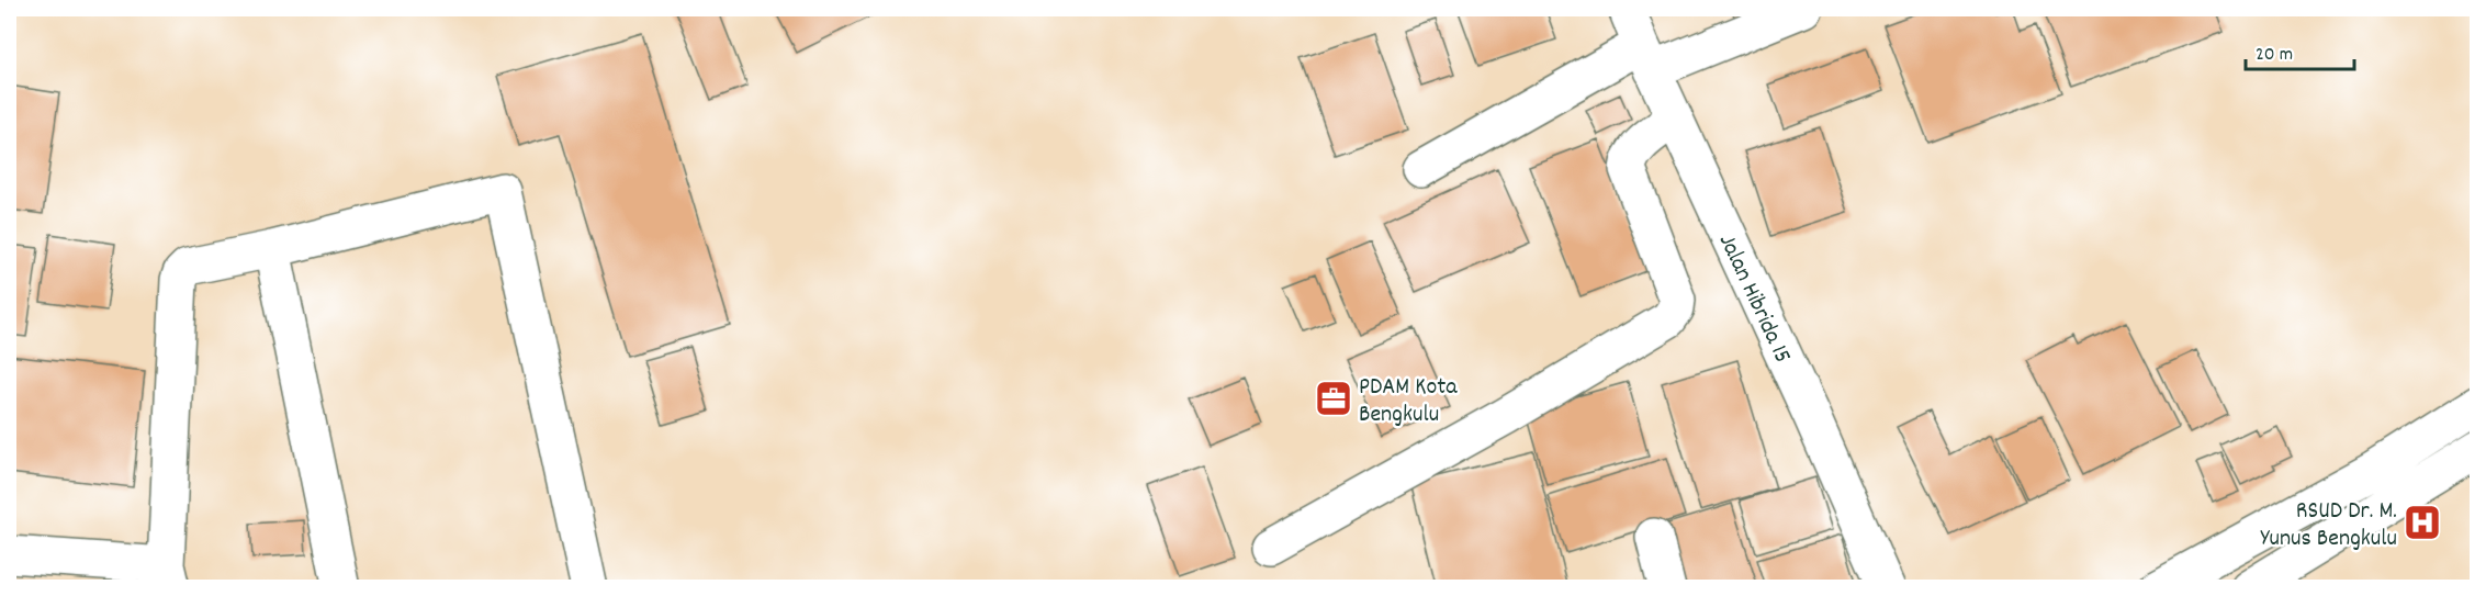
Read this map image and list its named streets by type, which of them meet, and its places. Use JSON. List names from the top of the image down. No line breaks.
{"streets":{"street":["Jalan Hibrida 15"]},"places":{"office":["PDAM Kota Bengkulu"],"hospital":["RSUD Dr. M. Yunus Bengkulu"]},"scale_bar":"20 m"}
